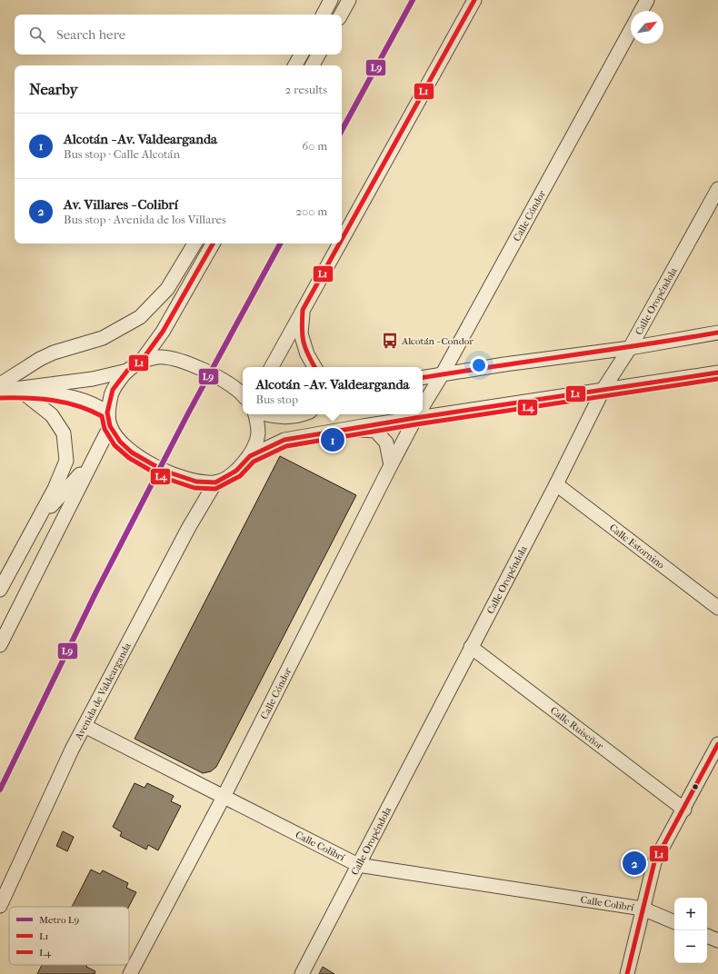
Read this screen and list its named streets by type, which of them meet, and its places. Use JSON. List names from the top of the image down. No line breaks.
{"streets":{"street":["Calle Cóndor","Calle Oropéndola","Calle Estornino","Avenida de Valdearganda","Calle Ruiseñor","Calle Colibrí"]},"crossings":[["Calle Cóndor","Calle Colibrí"],["Calle Oropéndola","Calle Estornino"],["Calle Oropéndola","Calle Ruiseñor"],["Calle Oropéndola","Calle Colibrí"],["Avenida de Valdearganda","Calle Colibrí"]],"places":{"bus stop":["Alcotán - Condor"]},"lines":["metro line L9","transit line L1","transit line L4"],"legend":["Metro L9","L1","L4"],"north":"top right","page":{"search":"Search here","heading":["Nearby","2 results"],"list":[{"mark":"1","name":"Alcotán - Av. Valdearganda","note":"Bus stop · Calle Alcotán","value":"60 m"},{"mark":"2","name":"Av. Villares - Colibrí","note":"Bus stop · Avenida de los Villares","value":"200 m"}],"popup":["Alcotán - Av. Valdearganda","Bus stop"],"pins":["1","2"],"map_buttons":["+","−"]}}
